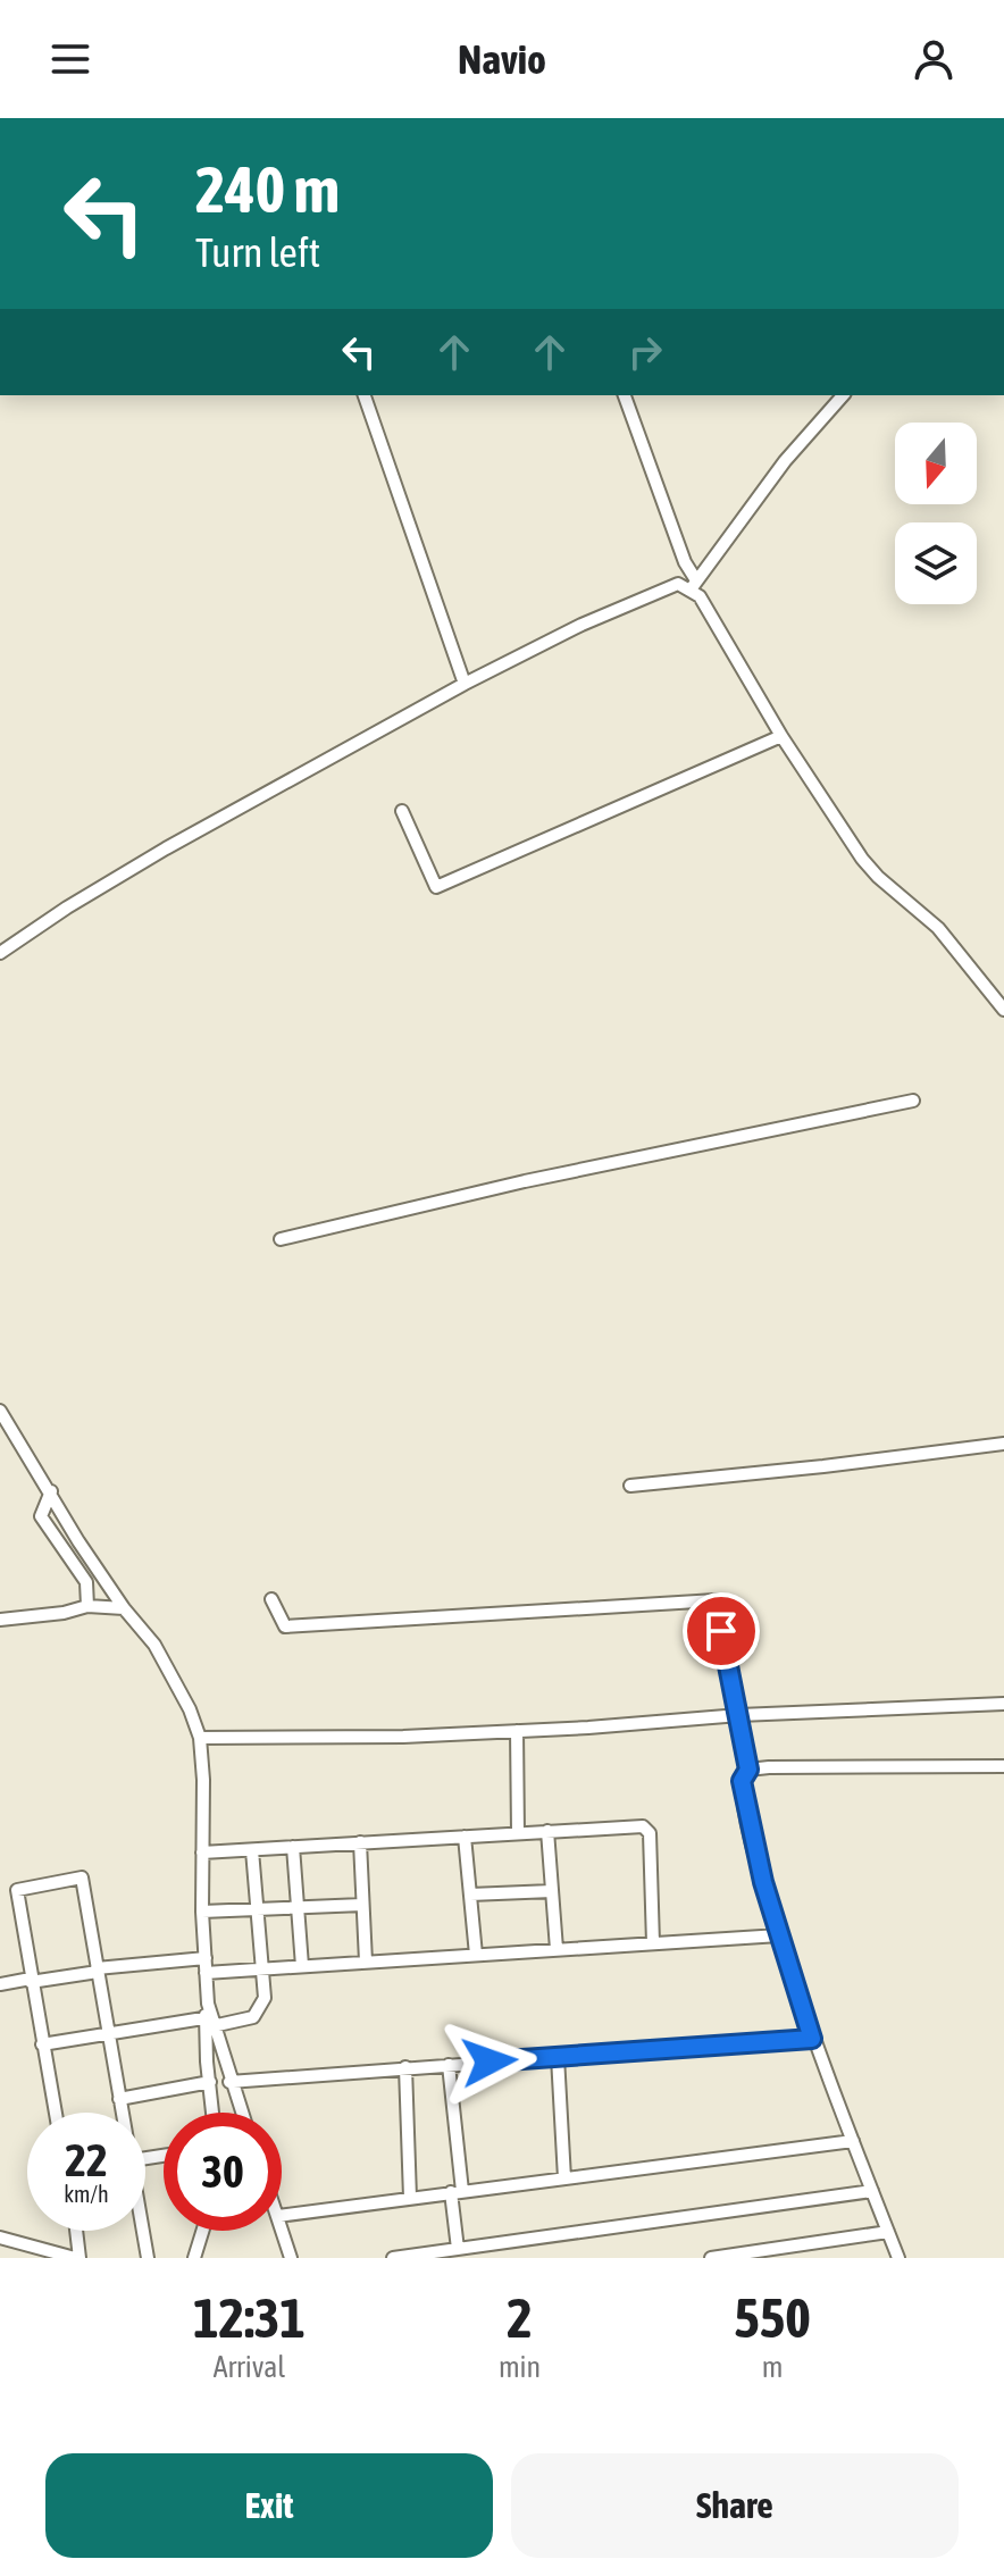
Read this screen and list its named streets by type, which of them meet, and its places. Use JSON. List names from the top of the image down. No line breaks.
{"north":"bottom","page":{"header":"Navio","turn":["240 m","Turn left"],"speed":"22 km/h","limit":"30","eta":["12:31","Arrival","2","min","550","m"],"buttons":["Exit","Share"]}}
